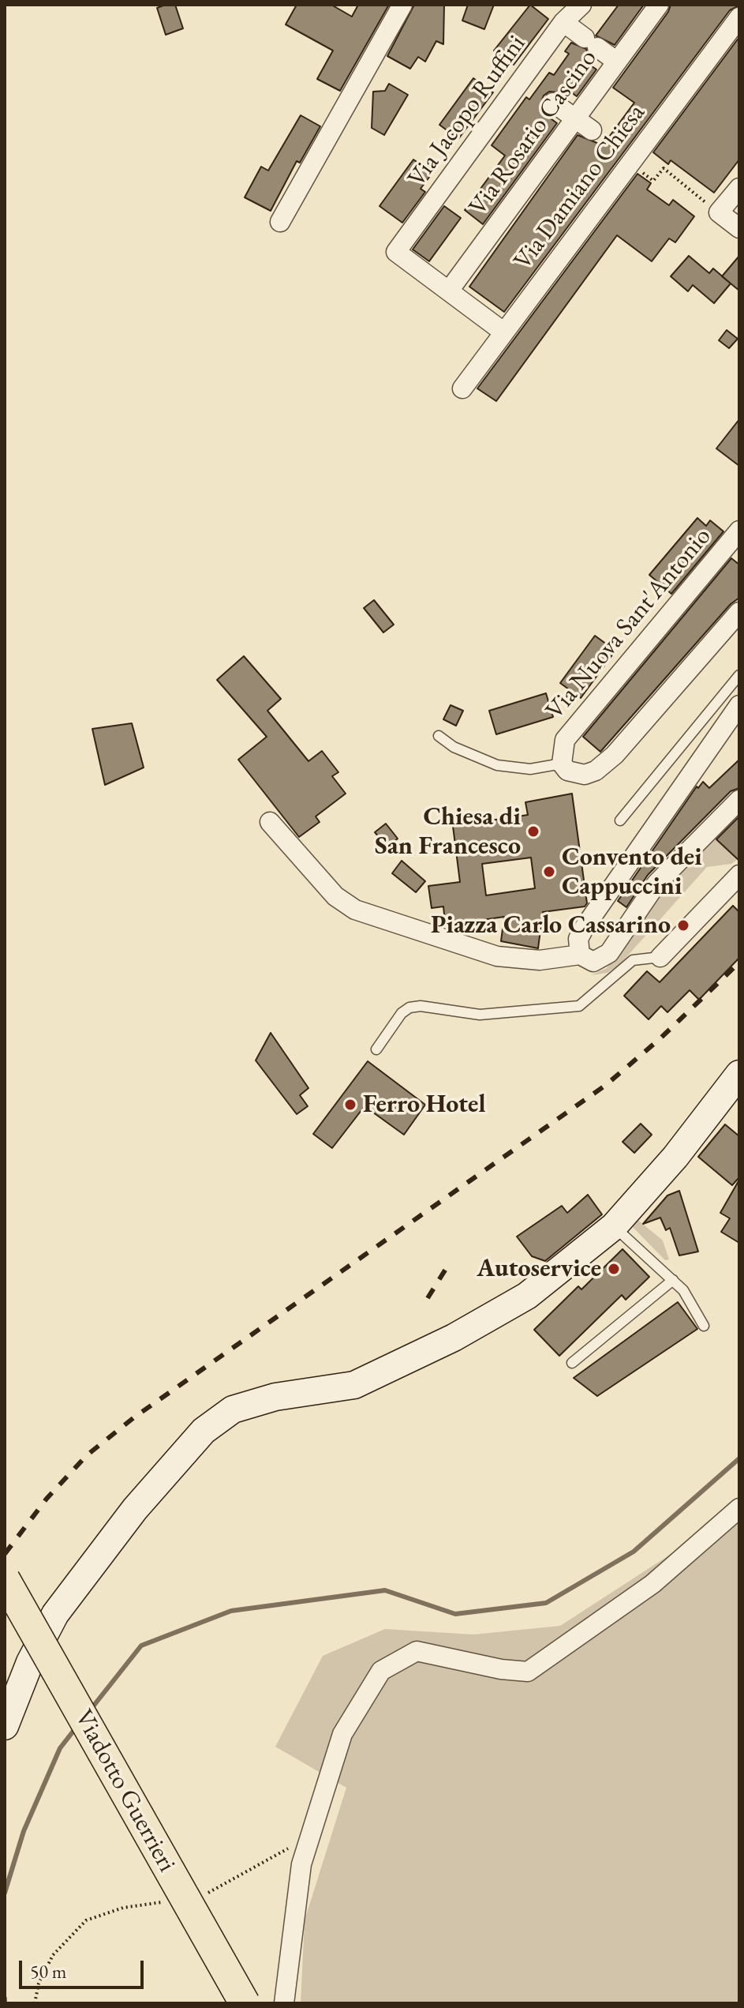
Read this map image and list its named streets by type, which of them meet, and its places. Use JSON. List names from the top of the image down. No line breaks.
{"streets":{"main road":["Viadotto Guerrieri"],"street":["Via Jacopo Ruffini","Via Rosario Cascino","Via Damiano Chiesa","Via Nuova Sant'Antonio"]},"crossings":[["Via Jacopo Ruffini","Via Rosario Cascino"]],"places":["Chiesa di San Francesco","Convento dei Cappuccini","Piazza Carlo Cassarino","Ferro Hotel","Autoservice"],"scale_bar":"50 m"}
